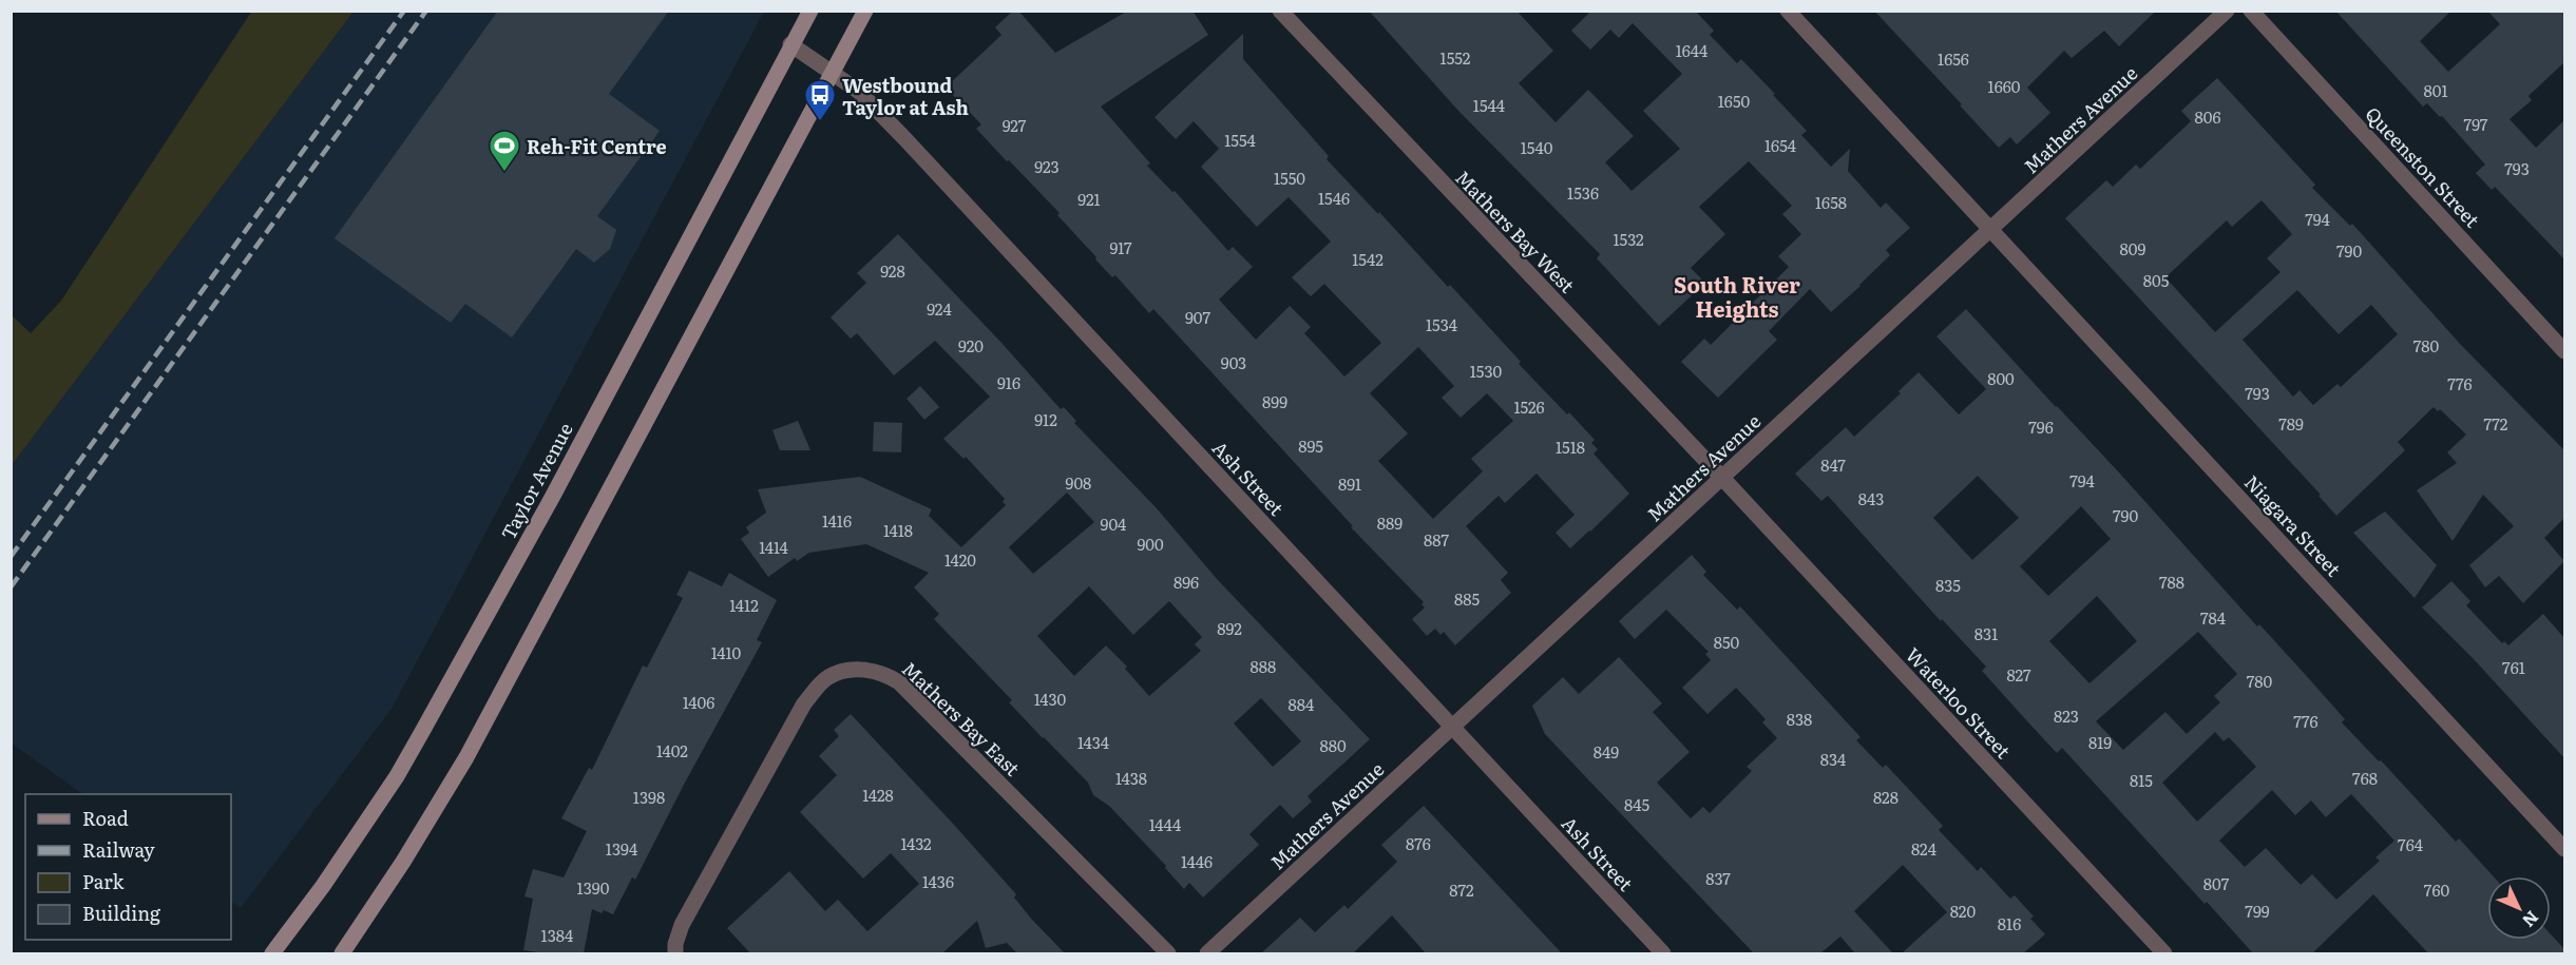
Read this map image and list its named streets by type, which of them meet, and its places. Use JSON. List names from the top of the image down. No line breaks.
{"streets":{"main road":["Taylor Avenue"],"street":["Mathers Avenue","Queenston Street","Mathers Bay West","Ash Street","Niagara Street","Waterloo Street","Mathers Bay East"]},"crossings":[["Mathers Avenue","Mathers Bay West"],["Mathers Avenue","Ash Street"],["Mathers Avenue","Niagara Street"],["Mathers Avenue","Waterloo Street"],["Mathers Bay West","Waterloo Street"],["Ash Street","Taylor Avenue"]],"districts":["South River Heights"],"places":{"bus stop":["Westbound Taylor at Ash"],"sports":["Reh-Fit Centre"]},"house_numbers":["1644","1552","1656","1660","801","1650","1544","806","797","927","1554","1654","1540","923","793","1550","1536","1546","921","1658","794","1532","917","809","790","1542","928","805","924","907","1534","920","780","903","1530","800","916","776","793","899","1526","912","789","772","796","895","1518","847","794","908","891","843","790","1416","889","904","1418","887","900","1414","1420","896","788","835","885","1412","784","892","831","850","1410","888","761","827","780","1430","1406","884","823","838","776","1434","819","880","1402","849","834","1438","768","815","1428","1398","828","845","1444","1432","876","764","1394","824","1446","837","1436","807","1390","872","760","820","799","816","1384"],"legend":["Road","Railway","Park","Building"],"north":"bottom right"}
